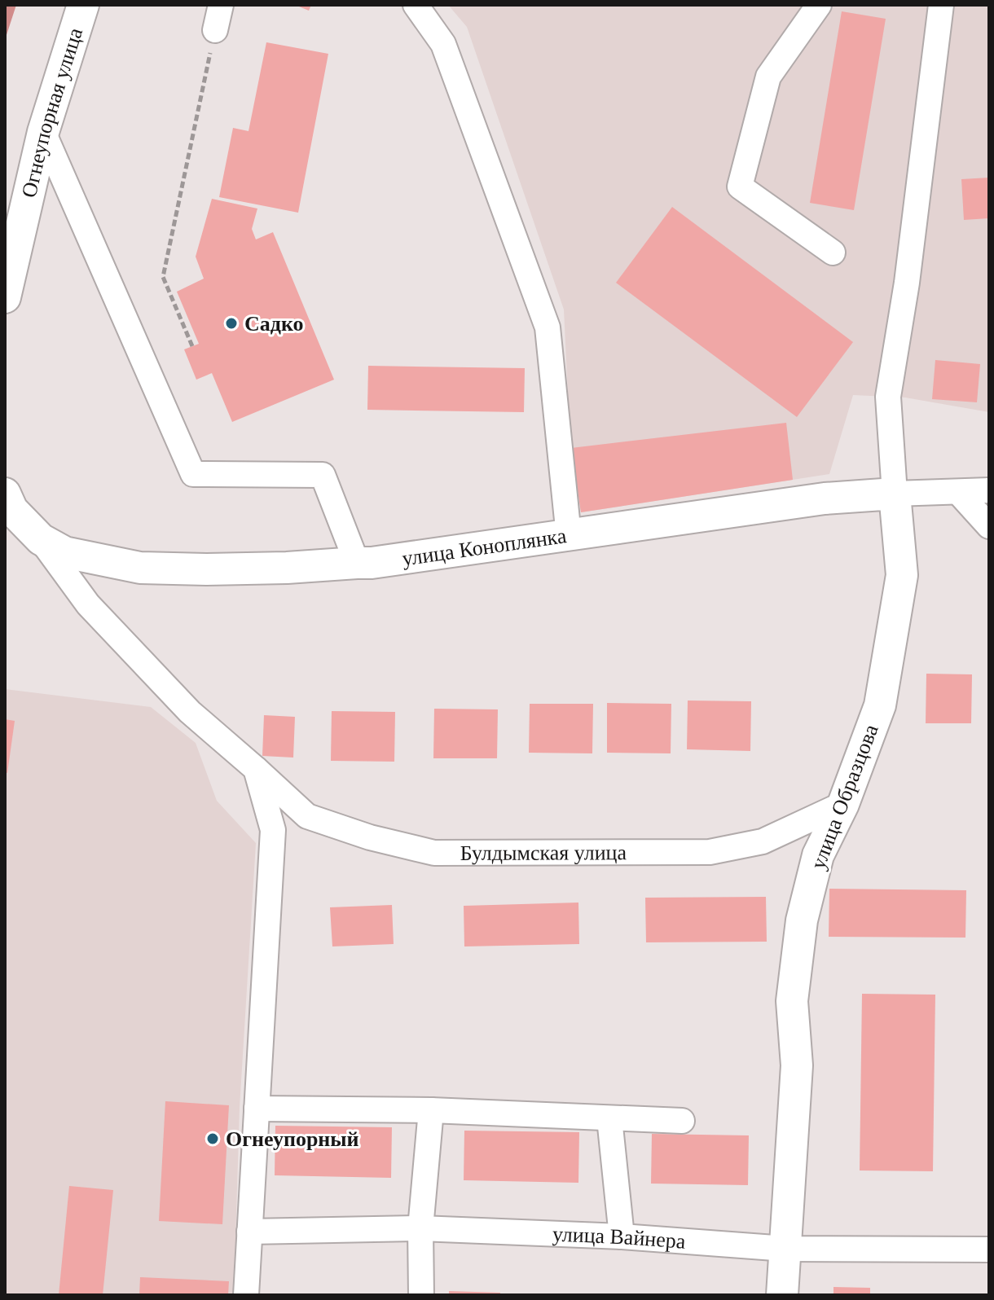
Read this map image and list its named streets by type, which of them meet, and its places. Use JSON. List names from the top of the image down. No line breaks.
{"streets":{"main road":["Огнеупорная улица","улица Коноплянка","улица Образцова"],"street":["Булдымская улица","улица Вайнера"]},"crossings":[["улица Коноплянка","улица Образцова"],["улица Коноплянка","Булдымская улица"],["улица Образцова","Булдымская улица"],["улица Образцова","улица Вайнера"]],"places":["Садко","Огнеупорный"]}
